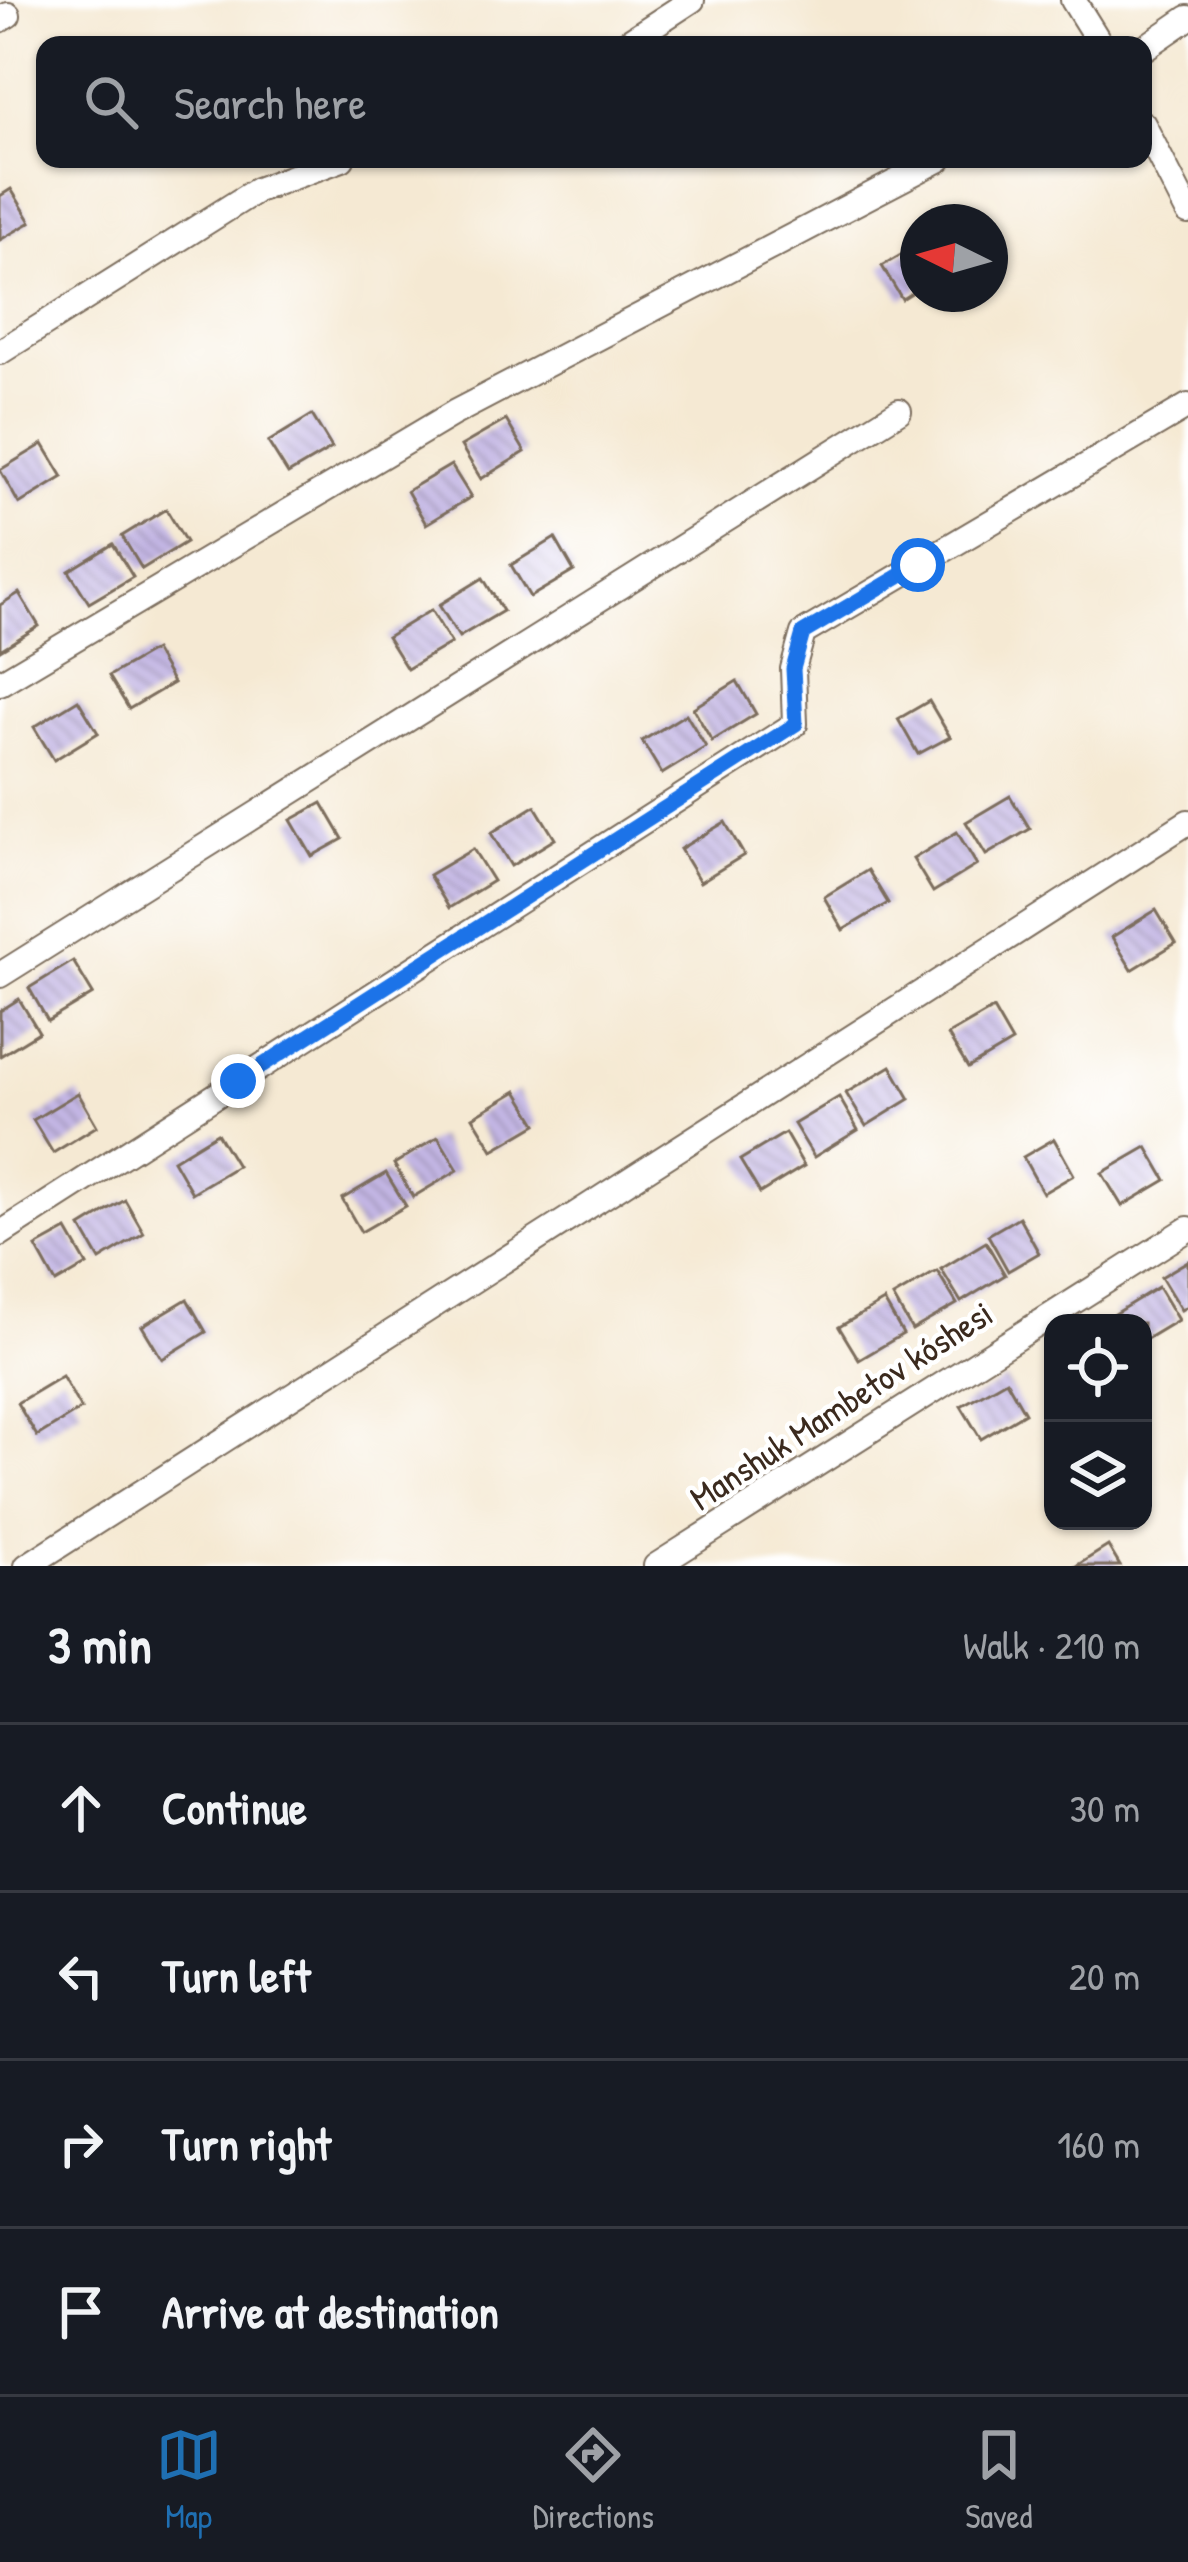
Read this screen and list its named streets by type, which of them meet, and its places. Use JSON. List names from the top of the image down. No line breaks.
{"streets":{"street":["Manshuk Mambetov kóshesi"]},"north":"left","page":{"search":"Search here","heading":["3 min","Walk · 210 m"],"list":[["Continue","30 m"],["Turn left","20 m"],["Turn right","160 m"],"Arrive at destination"],"nav":["Map","Directions","Saved"]}}
